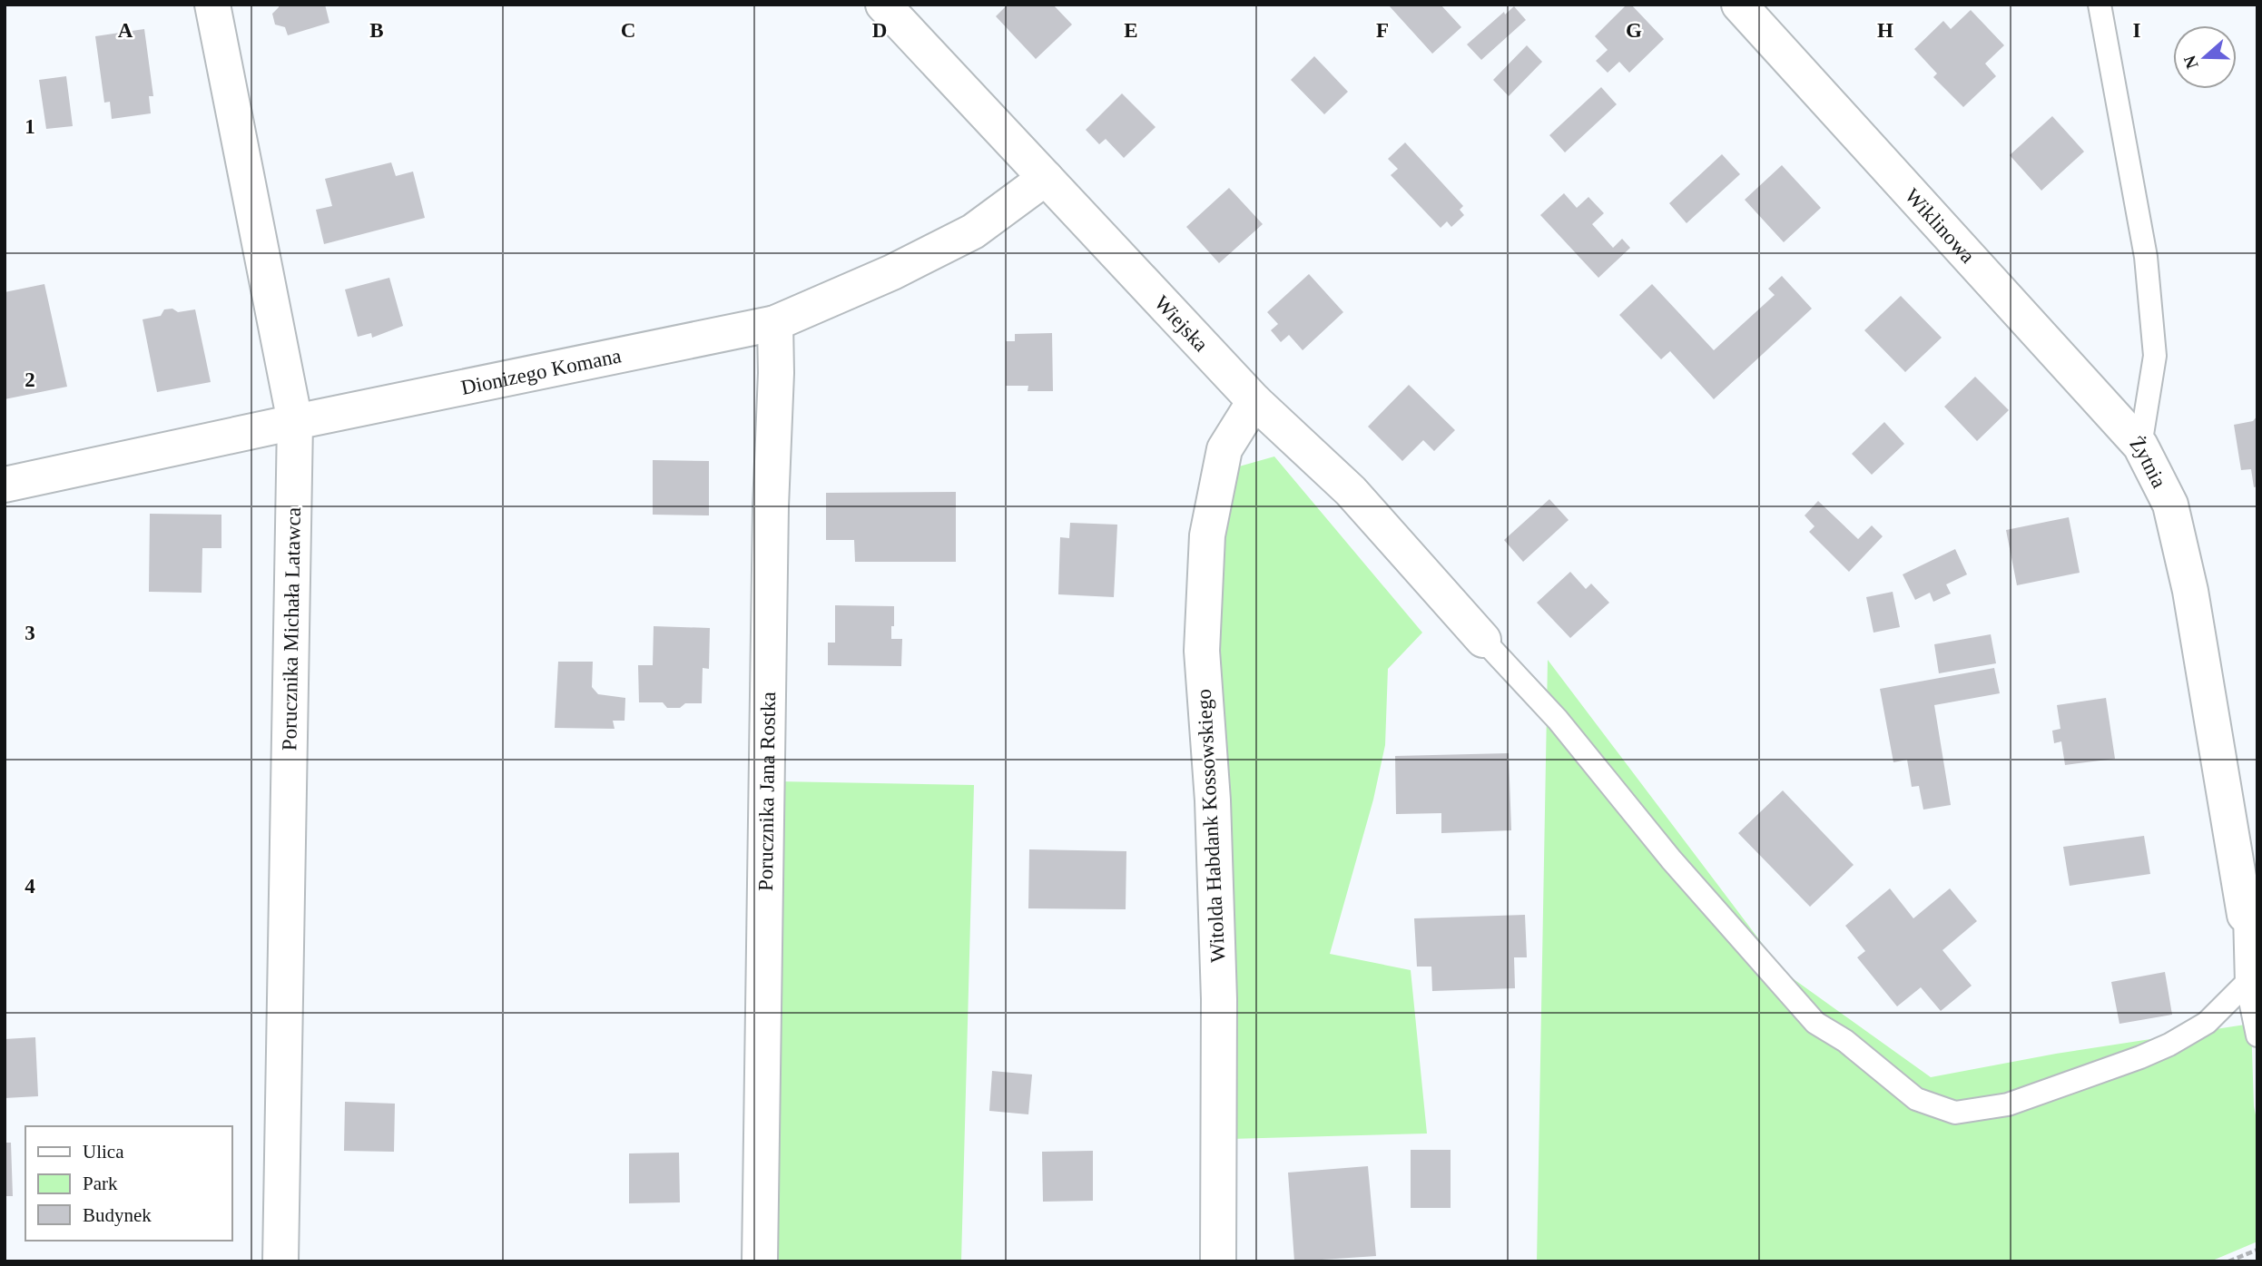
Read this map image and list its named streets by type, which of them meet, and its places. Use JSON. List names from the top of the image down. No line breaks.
{"streets":{"street":["Wiklinowa","Wiejska","Dionizego Komana","Żytnia","Porucznika Michała Latawca","Porucznika Jana Rostka","Witolda Habdank Kossowskiego"]},"crossings":[["Wiklinowa","Żytnia"],["Wiejska","Dionizego Komana"],["Wiejska","Witolda Habdank Kossowskiego"],["Dionizego Komana","Porucznika Michała Latawca"],["Dionizego Komana","Porucznika Jana Rostka"]],"legend":["Ulica","Park","Budynek"],"north":"left","grid":{"columns":["A","B","C","D","E","F","G","H","I"],"rows":["1","2","3","4"]}}
